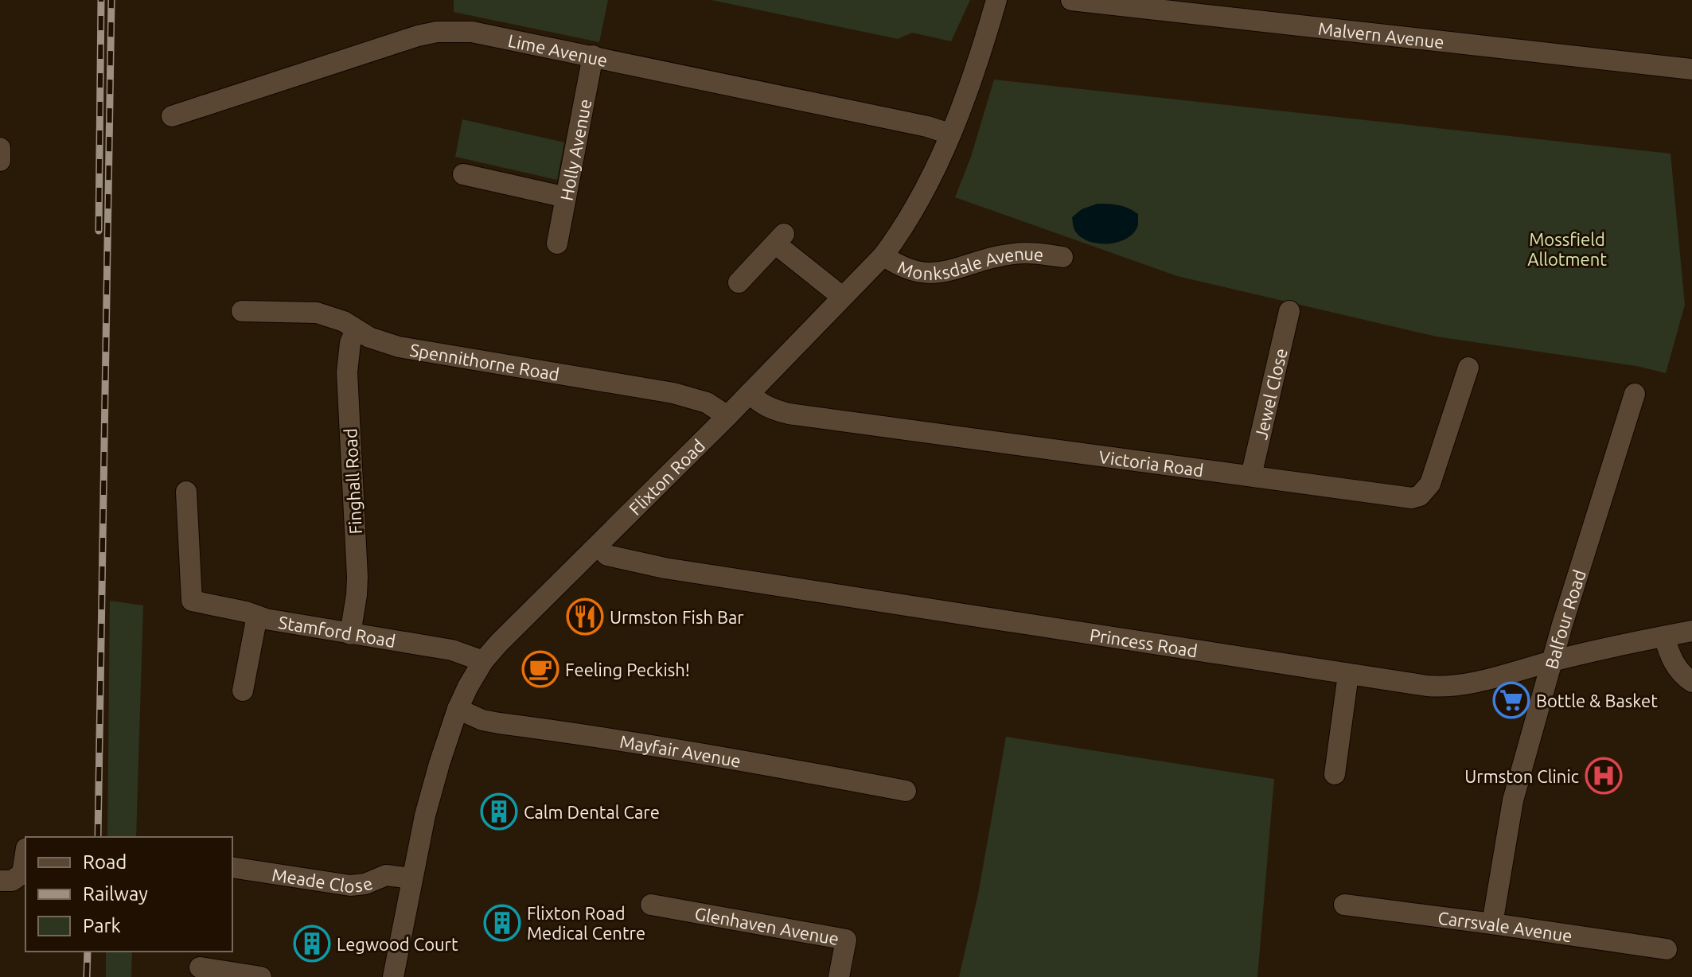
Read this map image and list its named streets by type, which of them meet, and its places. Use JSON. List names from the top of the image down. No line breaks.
{"streets":{"street":["Malvern Avenue","Lime Avenue","Holly Avenue","Monksdale Avenue","Spennithorne Road","Jewel Close","Victoria Road","Flixton Road","Finghall Road","Balfour Road","Stamford Road","Princess Road","Mayfair Avenue","Meade Close","Glenhaven Avenue","Carrsvale Avenue"]},"crossings":[["Lime Avenue","Holly Avenue"],["Lime Avenue","Flixton Road"],["Monksdale Avenue","Flixton Road"],["Spennithorne Road","Flixton Road"],["Spennithorne Road","Finghall Road"],["Jewel Close","Victoria Road"],["Victoria Road","Flixton Road"],["Flixton Road","Stamford Road"],["Flixton Road","Princess Road"],["Flixton Road","Mayfair Avenue"],["Flixton Road","Meade Close"],["Finghall Road","Stamford Road"],["Balfour Road","Princess Road"],["Balfour Road","Carrsvale Avenue"]],"parks":["Mossfield Allotment"],"places":{"restaurant":["Urmston Fish Bar"],"cafe":["Feeling Peckish!"],"supermarket":["Bottle & Basket"],"hospital":["Urmston Clinic"],"building":["Calm Dental Care","Flixton Road Medical Centre","Legwood Court"]},"legend":["Road","Railway","Park"]}
